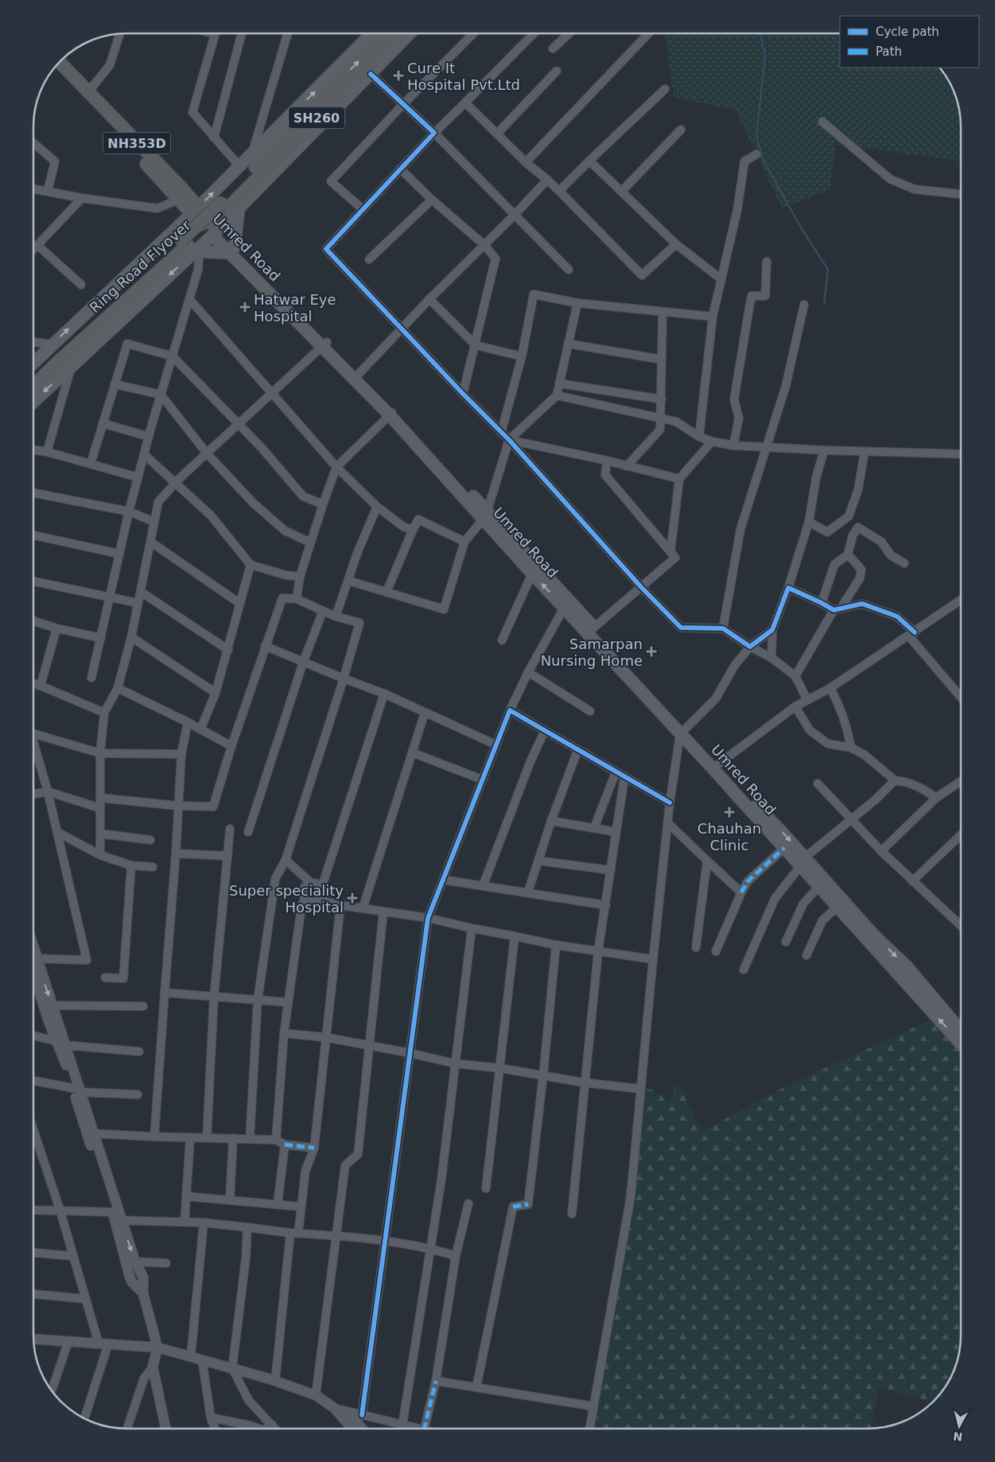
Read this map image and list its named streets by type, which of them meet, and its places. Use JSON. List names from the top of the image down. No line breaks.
{"streets":{"highway":["SH260","NH353D","Umred Road","Ring Road Flyover"]},"crossings":[["NH353D","Umred Road"]],"places":{"health":["Cure It Hospital Pvt.Ltd","Hatwar Eye Hospital","Samarpan Nursing Home","Chauhan Clinic","Super speciality Hospital"]},"legend":["Cycle path","Path"],"north":"bottom"}
